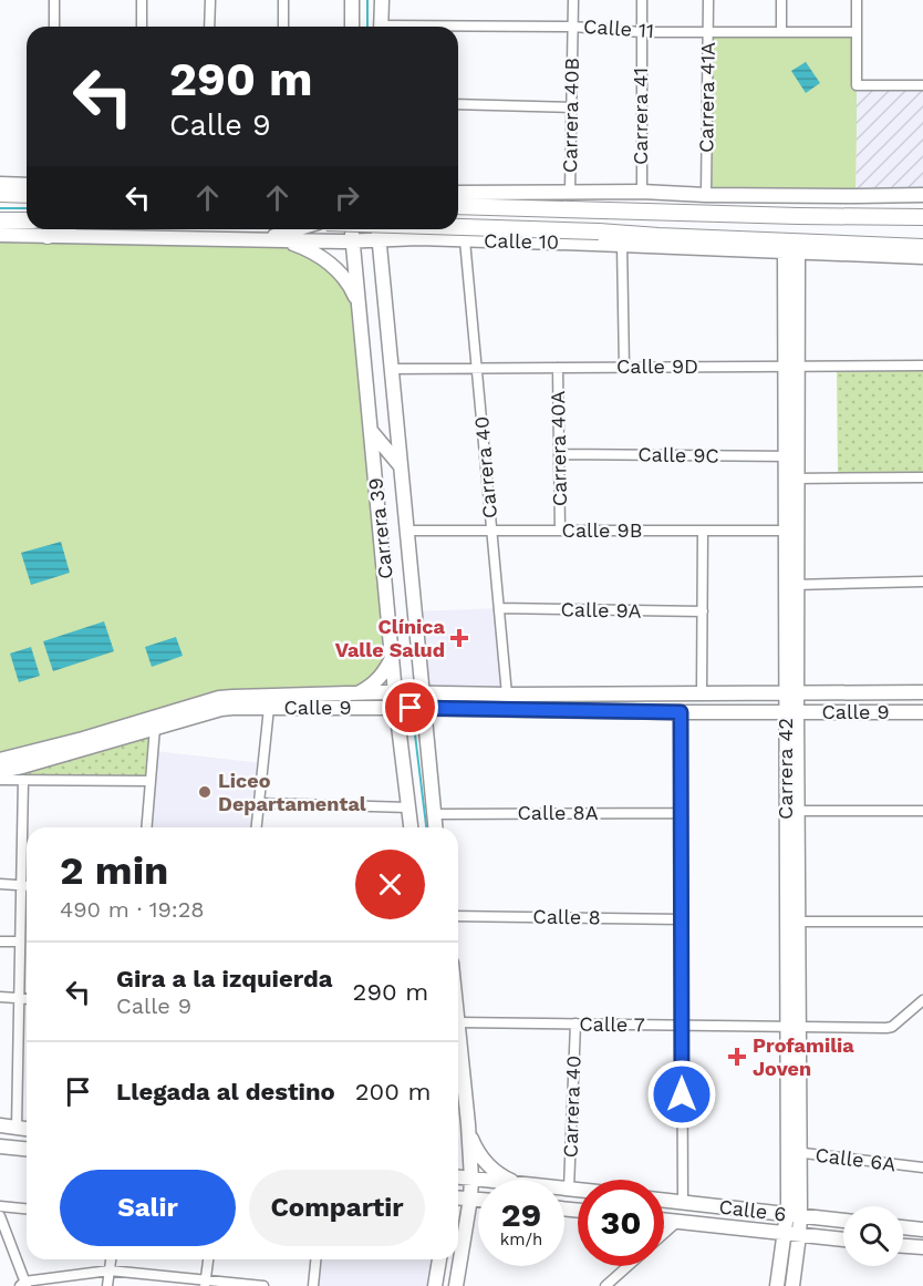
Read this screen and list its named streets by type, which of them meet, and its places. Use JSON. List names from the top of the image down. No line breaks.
{"streets":{"main road":["Calle 10","Carrera 39","Calle 9","Carrera 42","Calle 6"],"street":["Calle 11","Carrera 41A","Carrera 40B","Carrera 41","Calle 9D","Carrera 40A","Calle 9C","Carrera 40","Calle 9B","Calle 9A","Calle 8A","Calle 8","Calle 7","Calle 6A"]},"crossings":[["Calle 11","Carrera 41A"],["Calle 11","Carrera 40B"],["Calle 11","Carrera 41"],["Calle 10","Carrera 40"],["Calle 10","Carrera 39"],["Calle 10","Carrera 42"],["Calle 9D","Carrera 40A"],["Calle 9D","Carrera 40"],["Calle 9D","Carrera 39"],["Calle 9D","Carrera 42"],["Carrera 40A","Calle 9C"],["Carrera 40A","Calle 9B"],["Calle 9C","Carrera 42"],["Carrera 40","Calle 9B"],["Carrera 40","Calle 9A"],["Carrera 40","Calle 9"],["Carrera 40","Calle 7"],["Carrera 39","Calle 9B"],["Carrera 39","Calle 9"],["Carrera 39","Calle 8A"],["Calle 9B","Carrera 42"],["Calle 9","Carrera 42"],["Carrera 42","Calle 7"],["Carrera 42","Calle 6A"],["Carrera 42","Calle 6"]],"places":{"health":["Clínica Valle Salud","Profamilia Joven"],"other":["Liceo Departamental"]},"page":{"turn":["290 m","Calle 9"],"heading":["2 min","490 m · 19:28"],"list":[{"name":"Gira a la izquierda","note":"Calle 9","value":"290 m"},{"name":"Llegada al destino","value":"200 m"}],"buttons":["Salir","Compartir"],"speed":"29 km/h","limit":"30"}}
